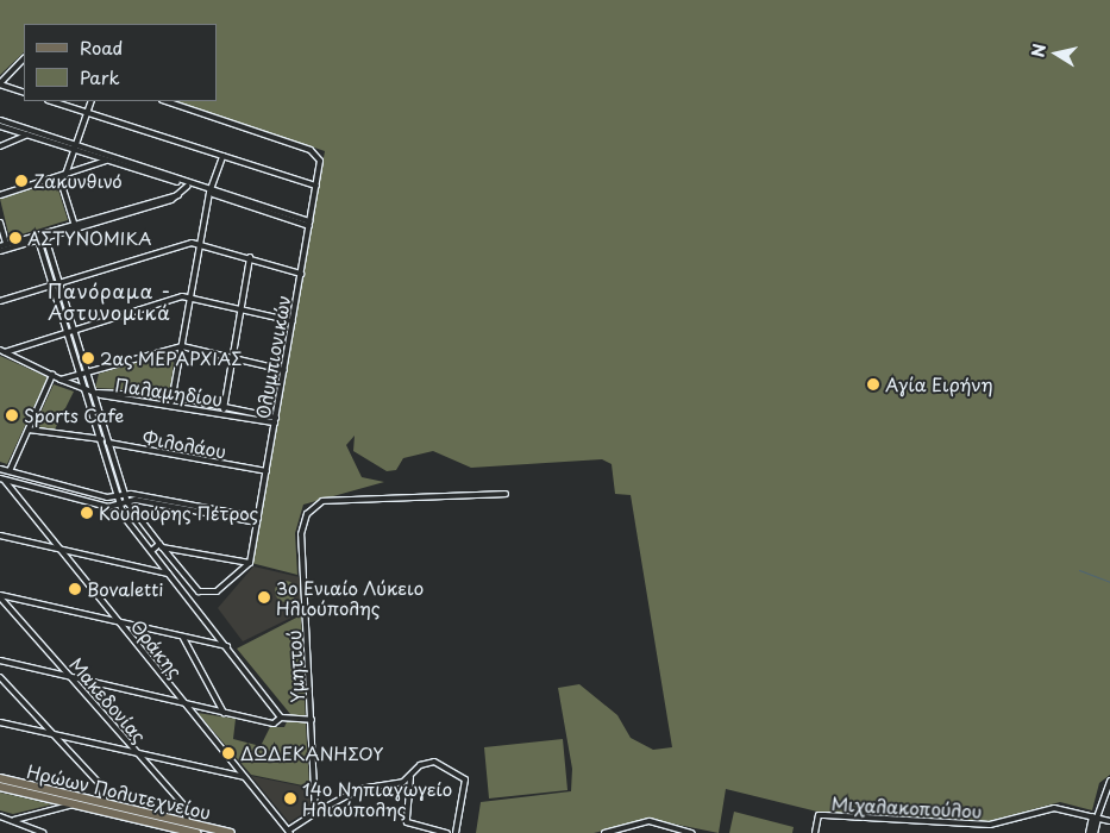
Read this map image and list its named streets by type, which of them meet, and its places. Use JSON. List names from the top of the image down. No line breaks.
{"streets":{"main road":["Ηρώων Πολυτεχνείου"],"street":["Ολυμπιονικών","Παλαμηδίου","Φιλολάου","Θράκης","Υμηττού","Μακεδονίας","Μιχαλακοπούλου"]},"crossings":[["Ολυμπιονικών","Παλαμηδίου"],["Ολυμπιονικών","Φιλολάου"],["Μακεδονίας","Ηρώων Πολυτεχνείου"]],"districts":["Πανόραμα - Αστυνομικά"],"places":["Ζακυνθινό","ΑΣΤΥΝΟΜΙΚΑ","2ας ΜΕΡΑΡΧΙΑΣ","Αγία Ειρήνη","Sports Cafe","Κουλούρης Πέτρος","Bovaletti","3ο Ενιαίο Λύκειο Ηλιούπολης","ΔΩΔΕΚΑΝΗΣΟΥ","14ο Νηπιαγωγείο Ηλιούπολης"],"legend":["Road","Park"],"north":"left"}
